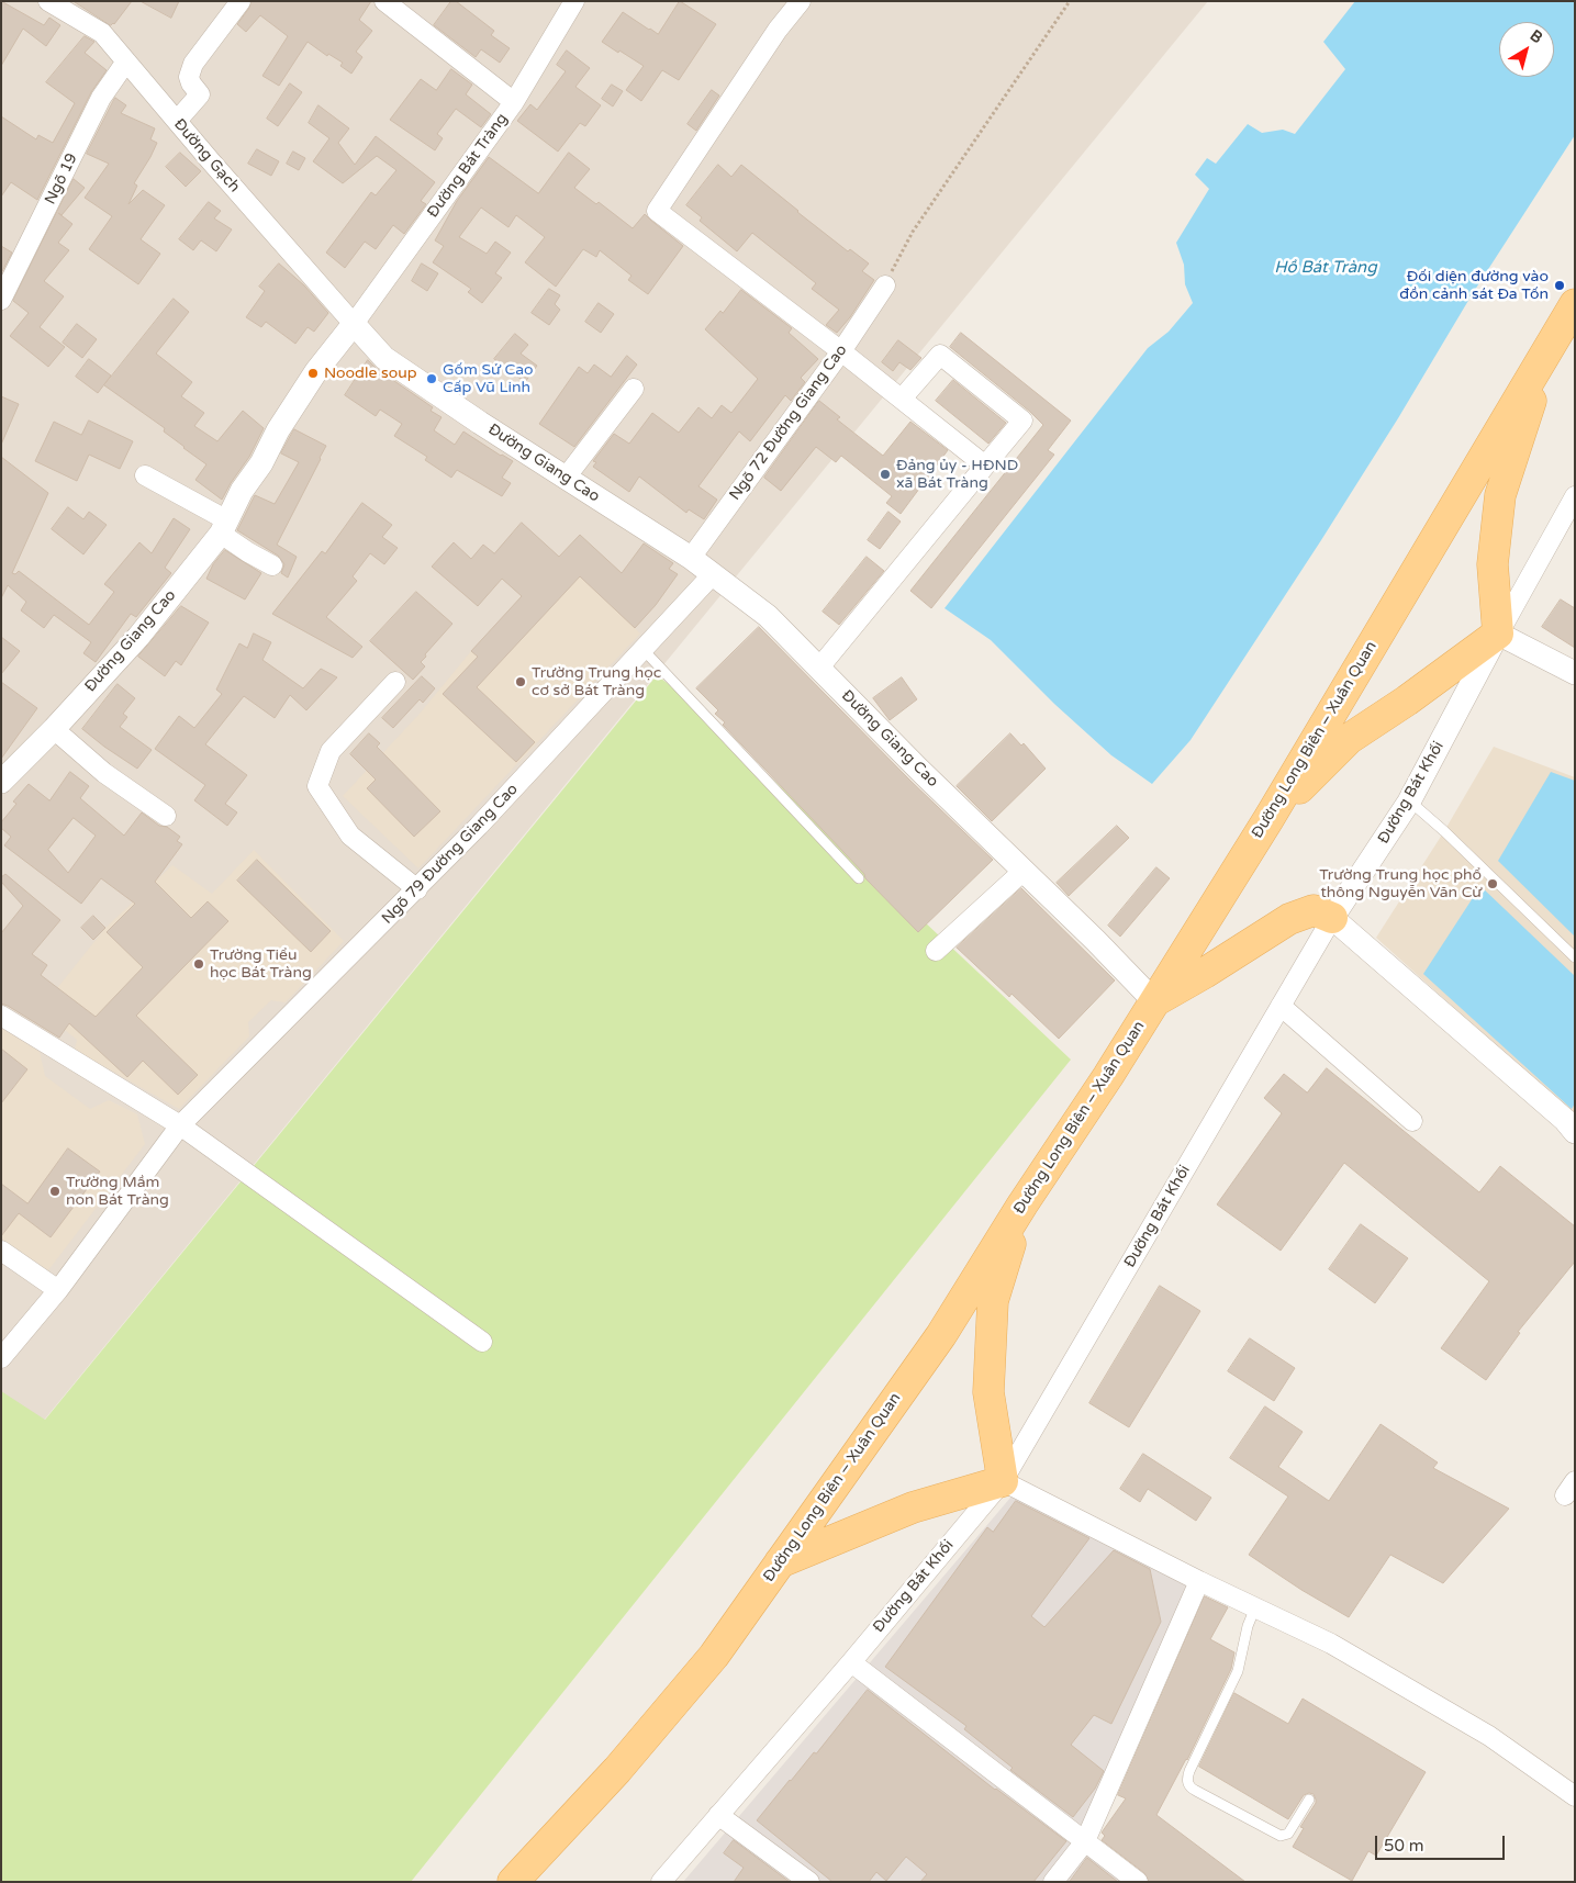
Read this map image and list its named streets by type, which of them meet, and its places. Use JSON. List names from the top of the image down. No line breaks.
{"streets":{"main road":["Đường Long Biên – Xuân Quan"],"street":["Đường Gạch","Đường Bát Tràng","Ngõ 19","Ngõ 72 Đường Giang Cao","Đường Giang Cao","Đường Bát Khối","Ngõ 79 Đường Giang Cao"]},"crossings":[["Đường Gạch","Đường Bát Tràng"],["Đường Gạch","Ngõ 19"],["Đường Gạch","Đường Giang Cao"],["Đường Bát Tràng","Đường Giang Cao"],["Ngõ 72 Đường Giang Cao","Đường Giang Cao"],["Đường Giang Cao","Đường Long Biên – Xuân Quan"],["Đường Giang Cao","Ngõ 79 Đường Giang Cao"]],"water":["Hồ Bát Tràng"],"places":["Đối diện đường vào đồn cảnh sát Đa Tốn","Noodle soup","Gốm Sứ Cao Cấp Vũ Linh","Đảng ủy - HĐND xã Bát Tràng","Trường Trung học cơ sở Bát Tràng","Trường Trung học phổ thông Nguyễn Văn Cừ","Trường Tiểu học Bát Tràng","Trường Mầm non Bát Tràng"],"scale_bar":"50 m","north":"top right"}
